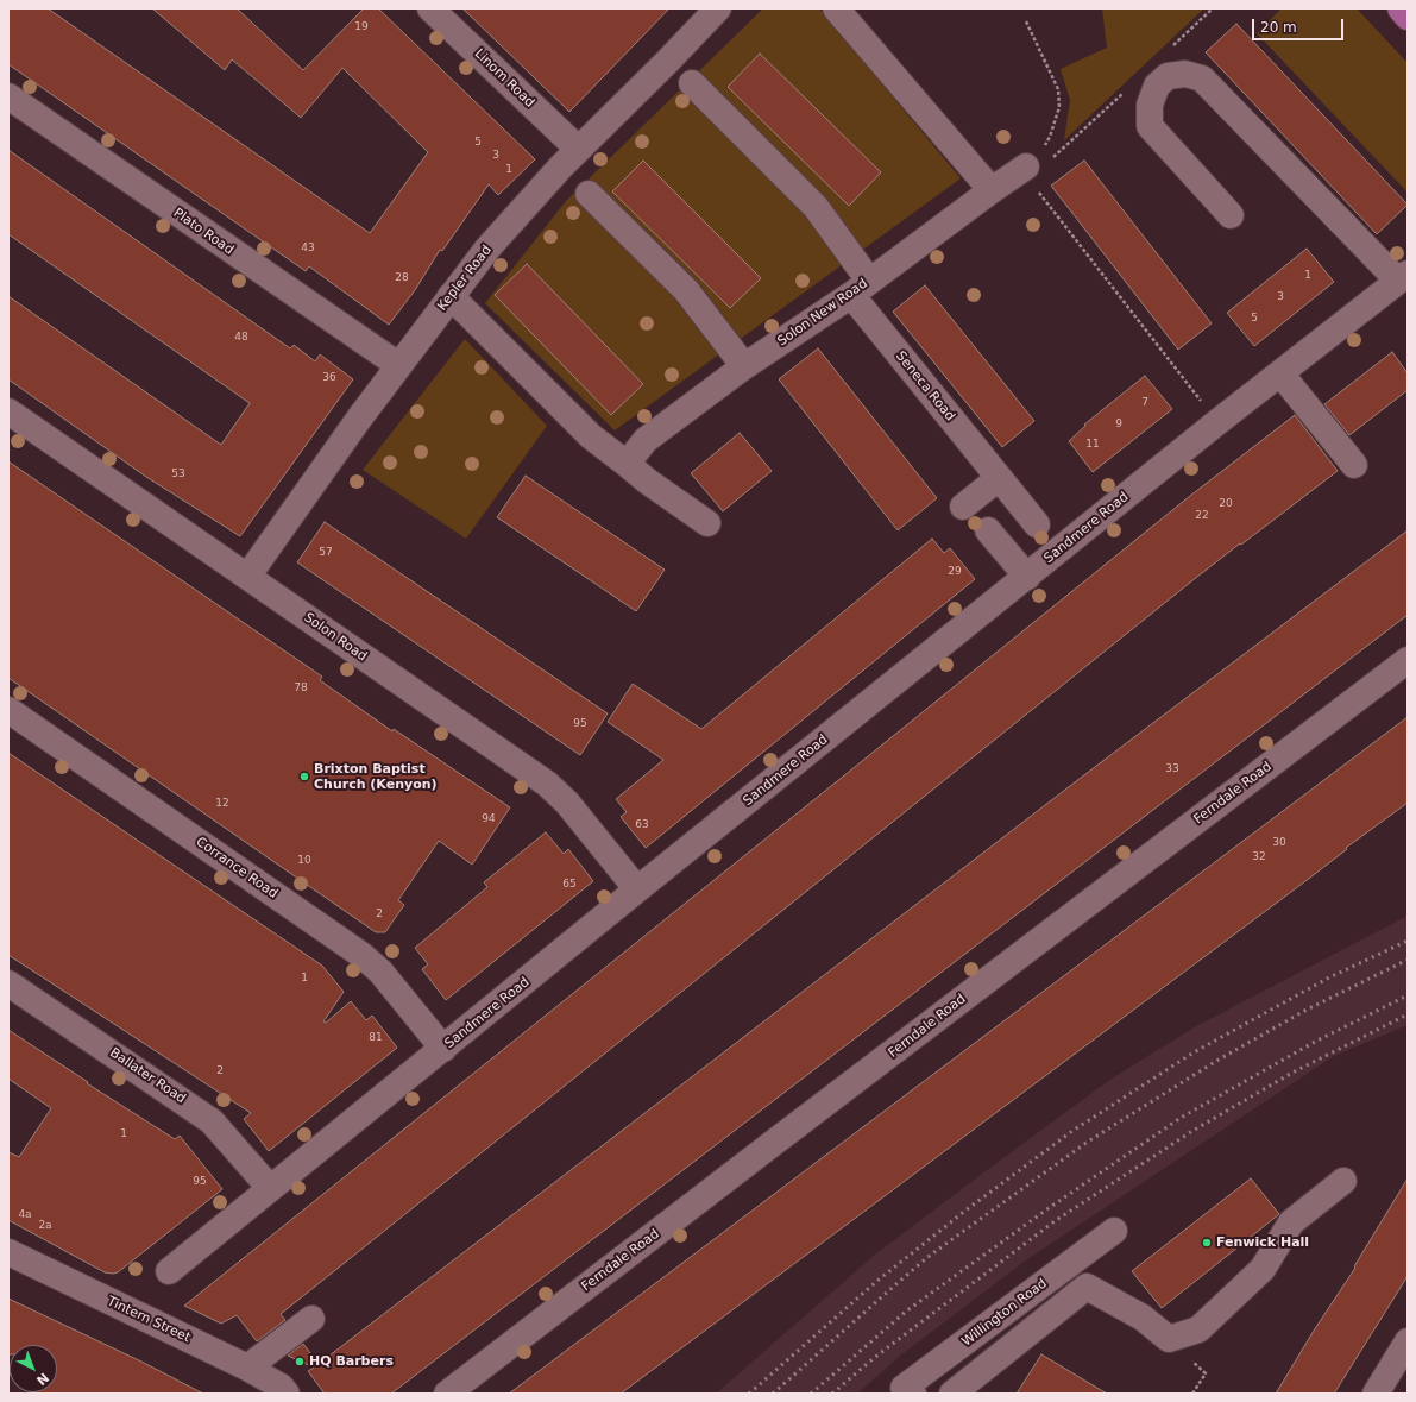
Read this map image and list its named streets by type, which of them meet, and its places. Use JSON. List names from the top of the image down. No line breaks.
{"streets":{"street":["Linom Road","Plato Road","Kepler Road","Solon New Road","Seneca Road","Sandmere Road","Solon Road","Ferndale Road","Corrance Road","Ballater Road","Willington Road","Tintern Street"]},"crossings":[["Linom Road","Kepler Road"],["Plato Road","Kepler Road"],["Kepler Road","Solon Road"],["Solon New Road","Seneca Road"],["Sandmere Road","Solon Road"],["Sandmere Road","Corrance Road"],["Sandmere Road","Ballater Road"]],"places":["Brixton Baptist Church (Kenyon)","Fenwick Hall","HQ Barbers"],"house_numbers":["19","5","3","1","43","1","28","3","5","48","36","7","9","11","53","20","22","57","29","78","95","33","12","94","63","30","32","10","65","2","1","81","2","1","95","4a","2a"],"scale_bar":"20 m","north":"bottom right"}
